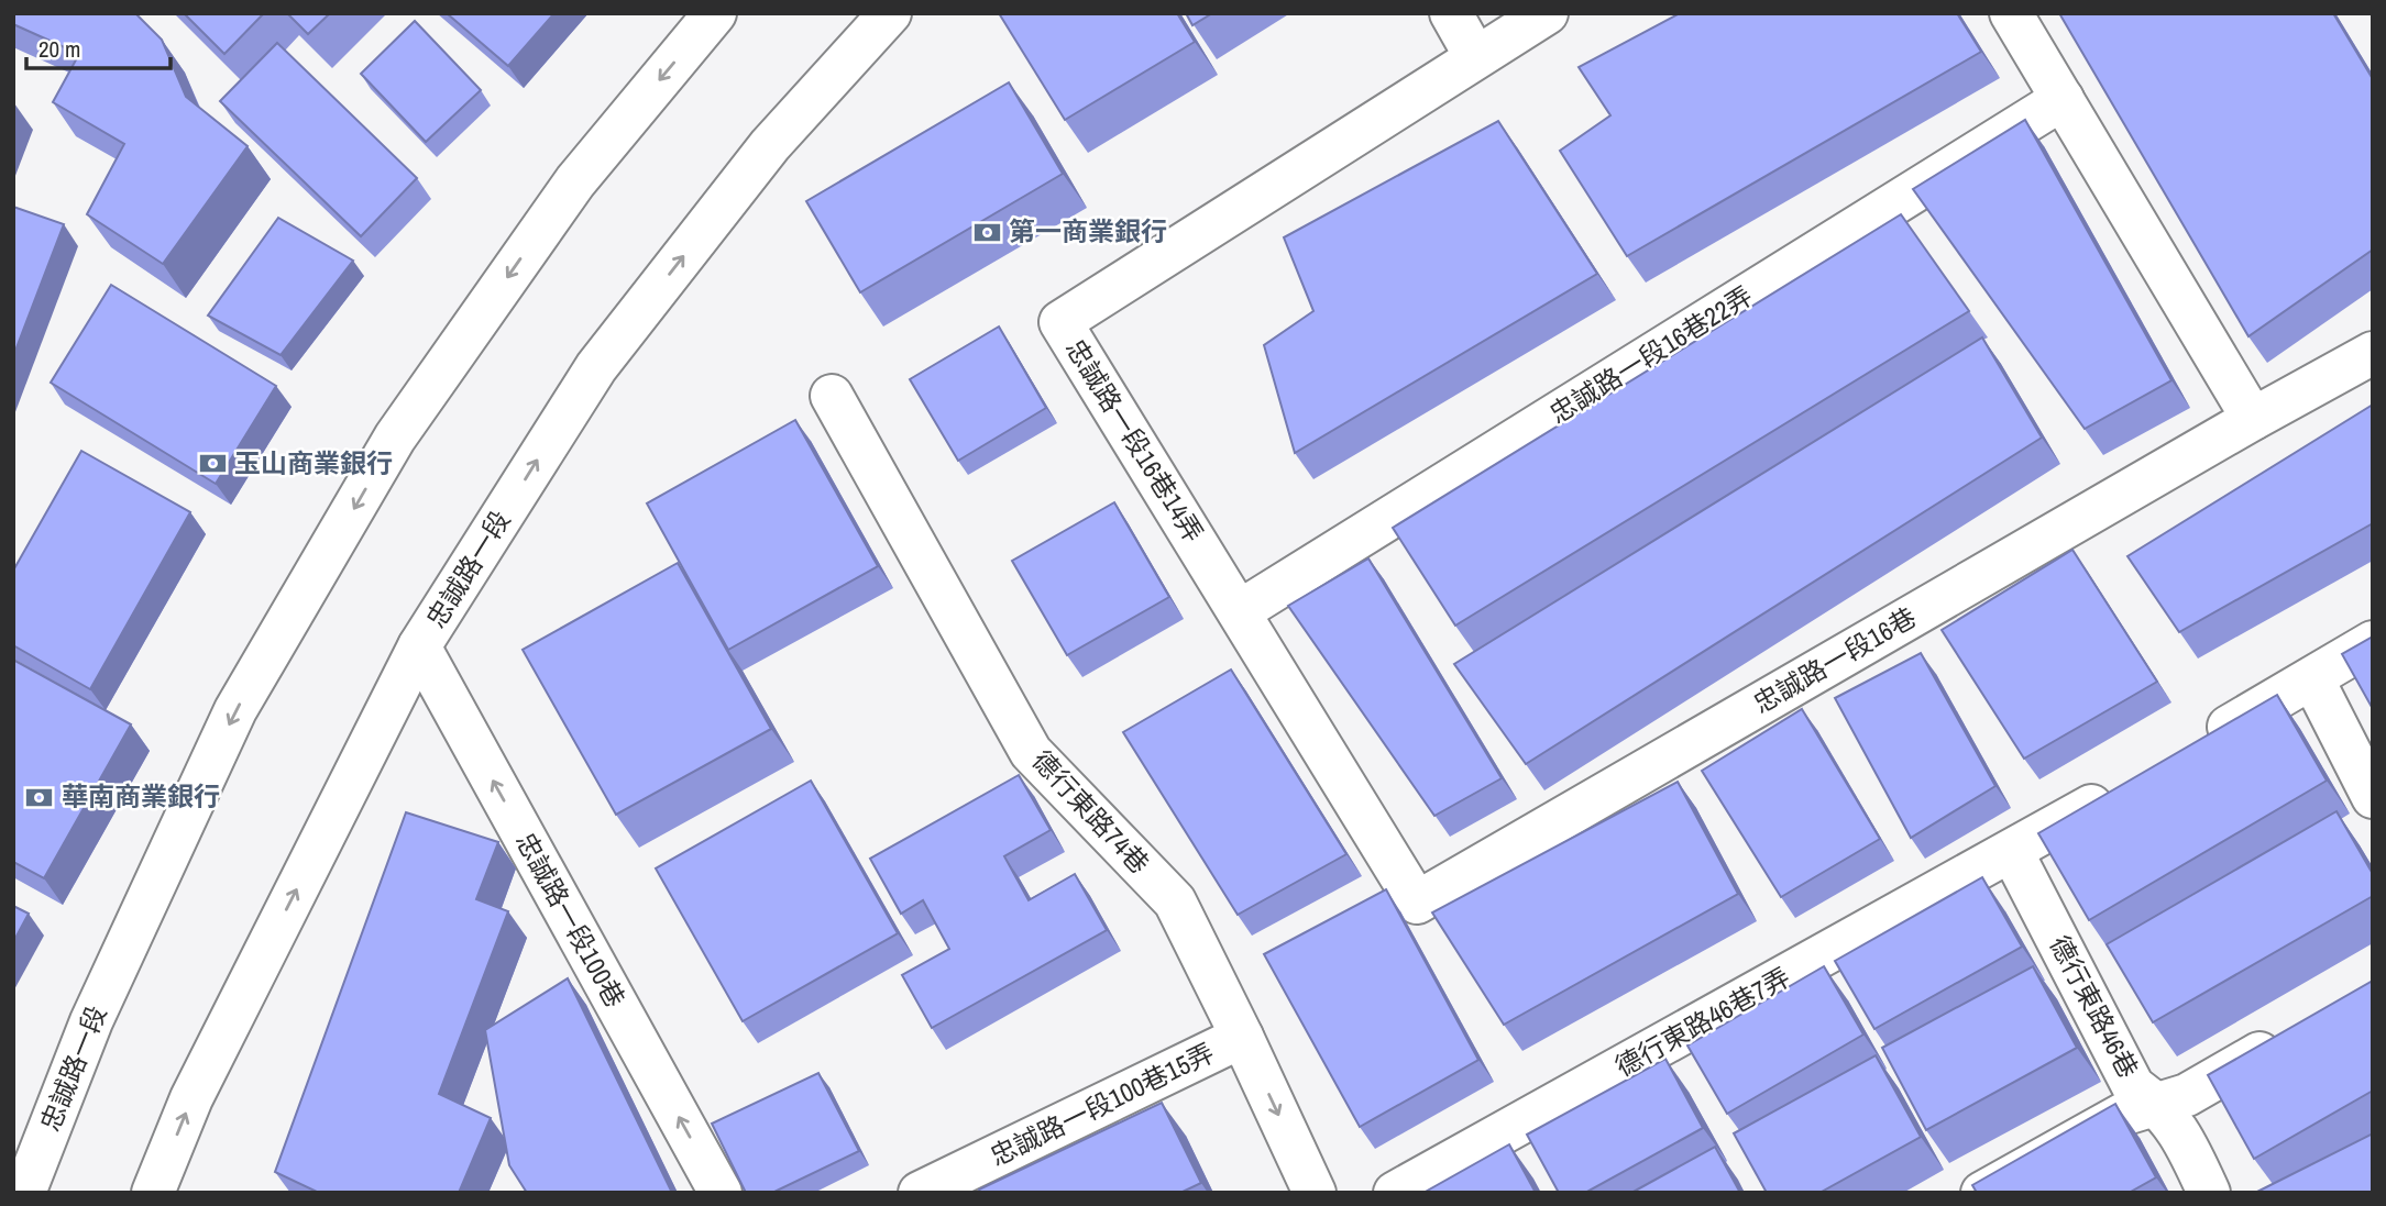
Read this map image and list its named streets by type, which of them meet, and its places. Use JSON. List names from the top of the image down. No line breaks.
{"streets":{"street":["忠誠路一段16巷22弄","忠誠路一段16巷14弄","忠誠路一段","忠誠路一段16巷","德行東路74巷","忠誠路一段100巷","德行東路46巷","德行東路46巷7弄","忠誠路一段100巷15弄"]},"crossings":[["忠誠路一段16巷22弄","忠誠路一段16巷14弄"],["忠誠路一段16巷14弄","忠誠路一段16巷"],["忠誠路一段","忠誠路一段100巷"],["德行東路74巷","忠誠路一段100巷15弄"],["德行東路46巷","德行東路46巷7弄"]],"one_way":["忠誠路一段100巷"],"places":{"bank":["第一商業銀行","玉山商業銀行","華南商業銀行"]},"scale_bar":"20 m"}
